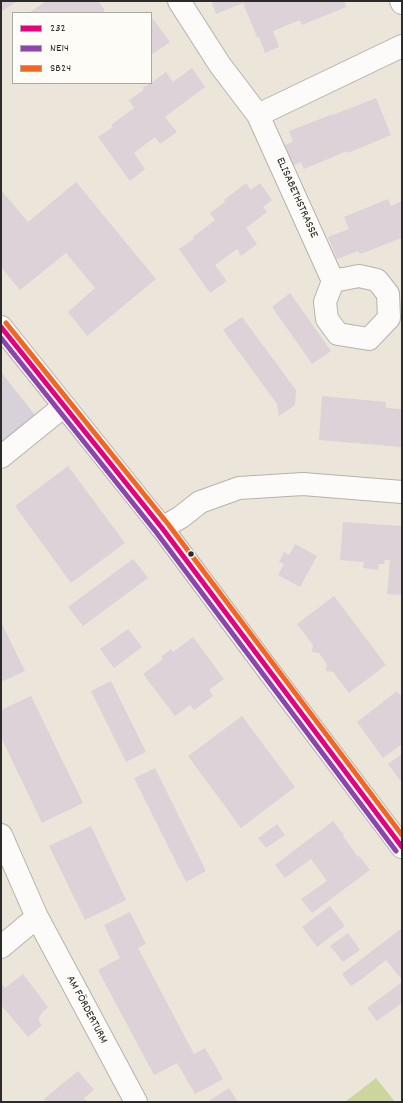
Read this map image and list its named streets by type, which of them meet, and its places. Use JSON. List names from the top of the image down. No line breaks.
{"streets":{"street":["ELISABETHSTRASSE","AM FÖRDERTURM"]},"lines":["transit line SB24","transit line 232","transit line NE14"],"legend":["232","NE14","SB24"]}
